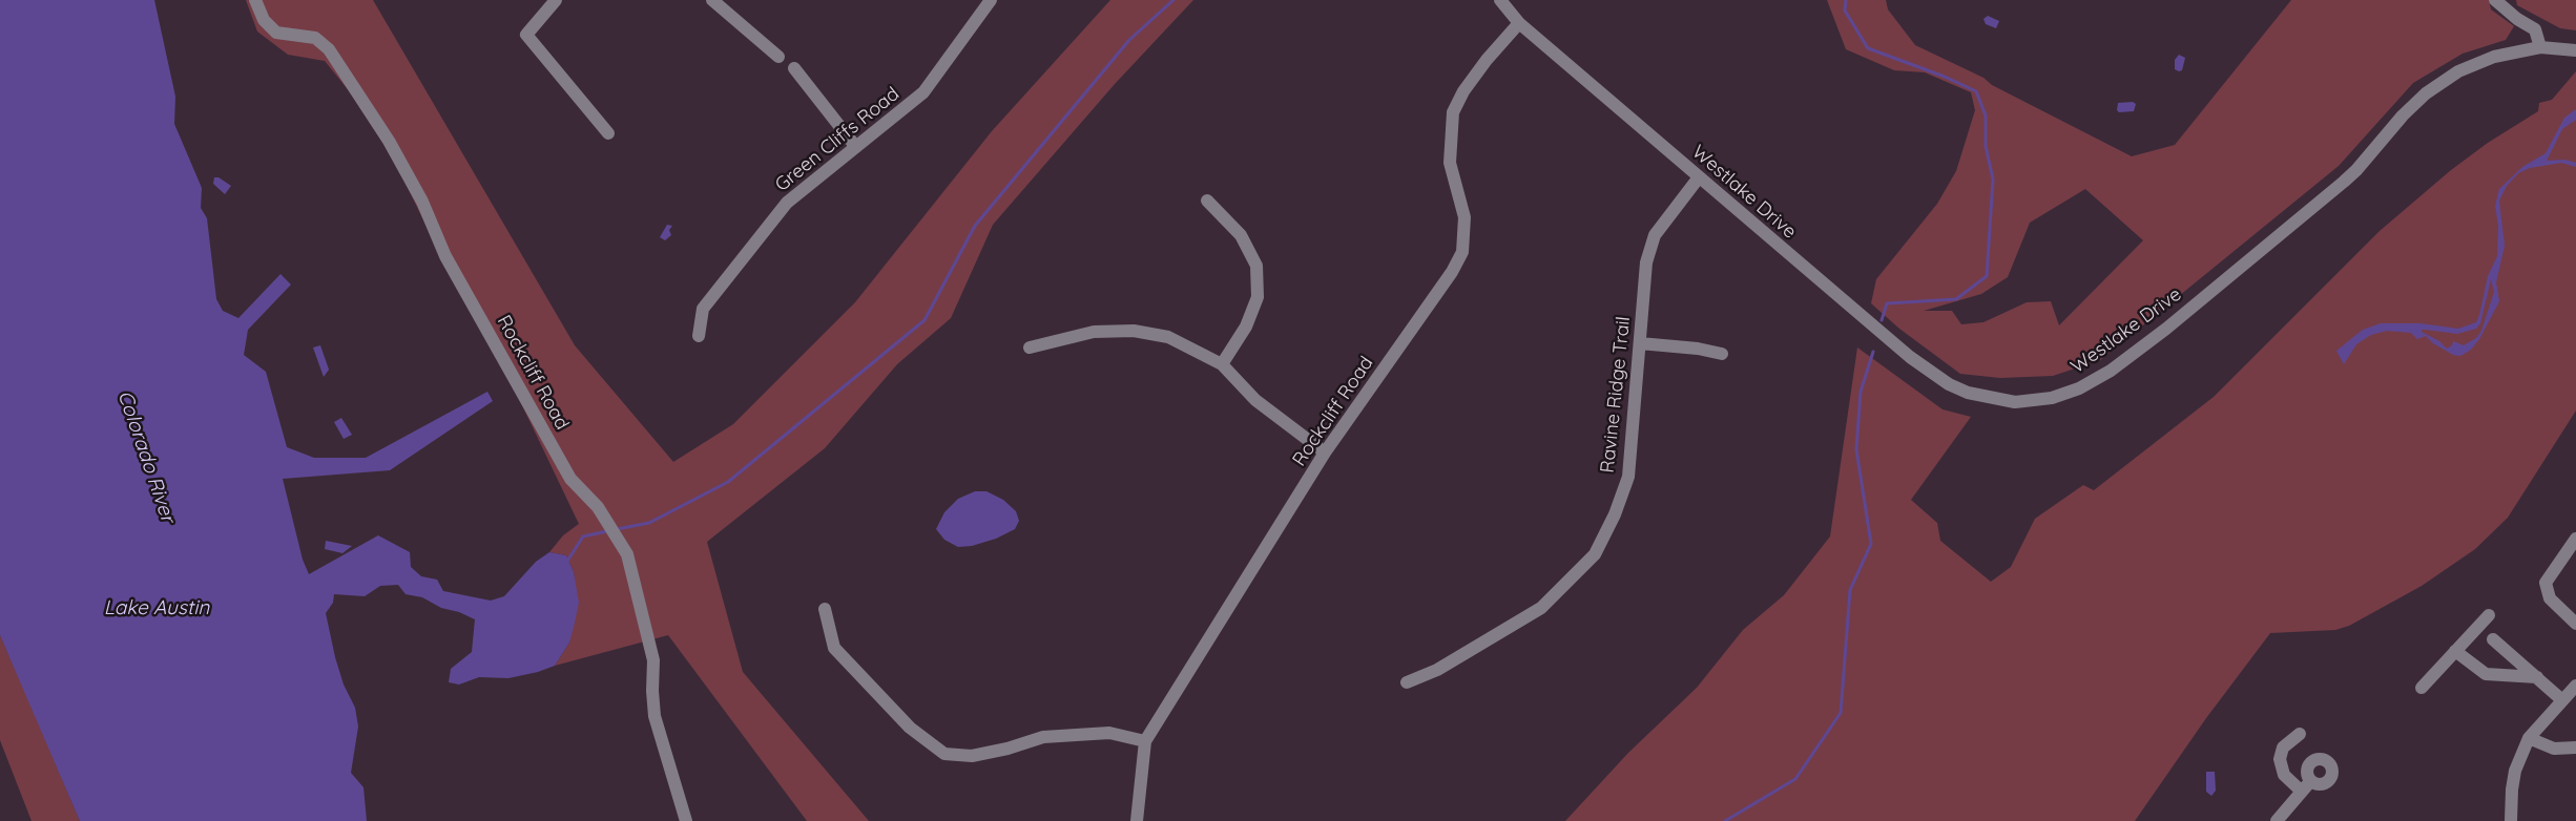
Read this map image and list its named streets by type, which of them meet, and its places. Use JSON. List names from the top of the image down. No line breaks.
{"streets":{"street":["Green Cliffs Road","Westlake Drive","Rockcliff Road","Ravine Ridge Trail"]},"crossings":[["Westlake Drive","Rockcliff Road"],["Westlake Drive","Ravine Ridge Trail"]],"water":["Colorado River","Lake Austin"]}
